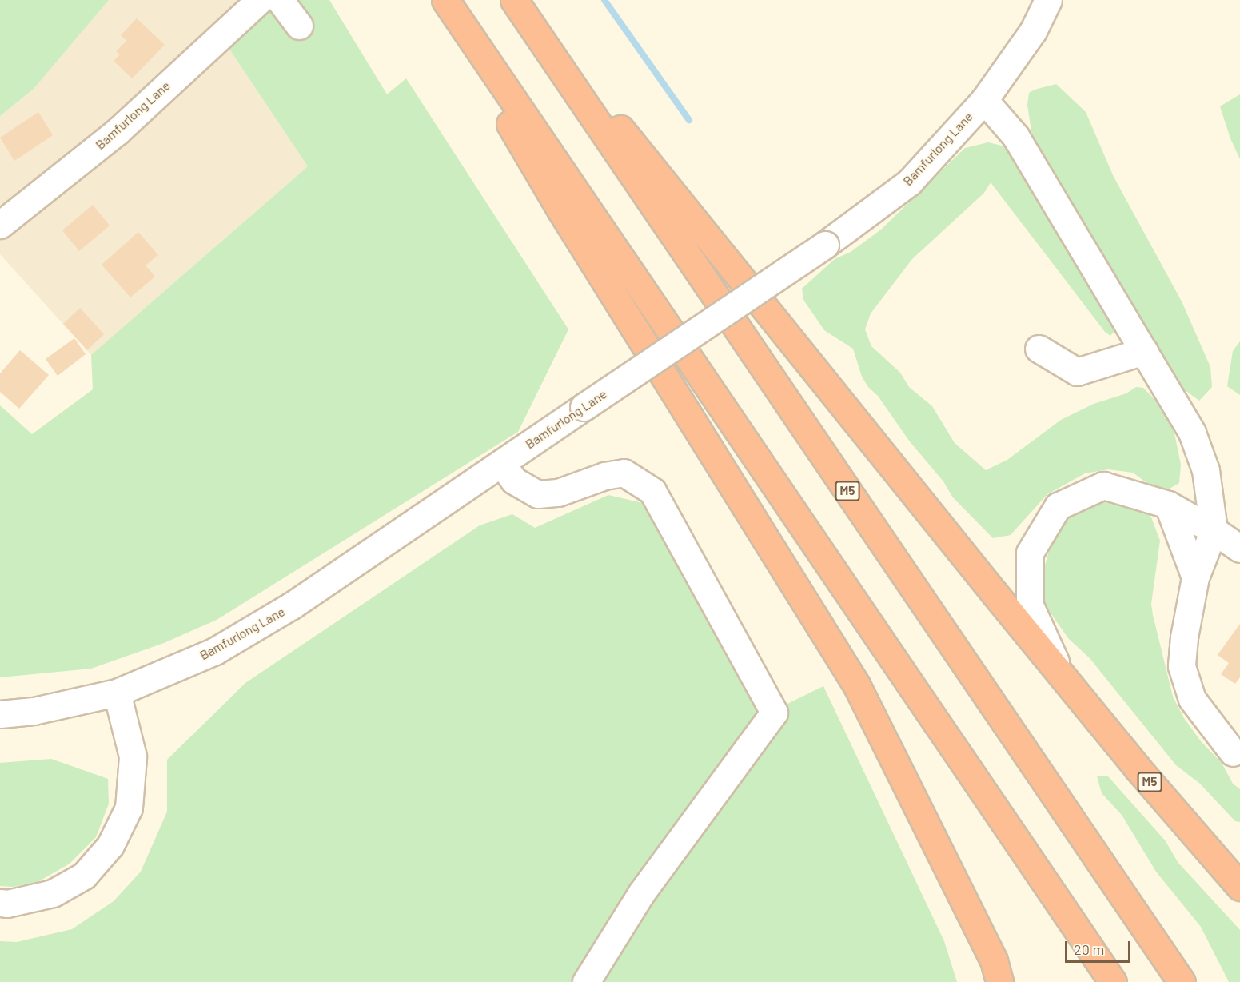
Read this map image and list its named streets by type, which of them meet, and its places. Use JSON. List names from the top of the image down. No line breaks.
{"streets":{"highway":["M5"],"street":["Bamfurlong Lane"]},"scale_bar":"20 m"}
